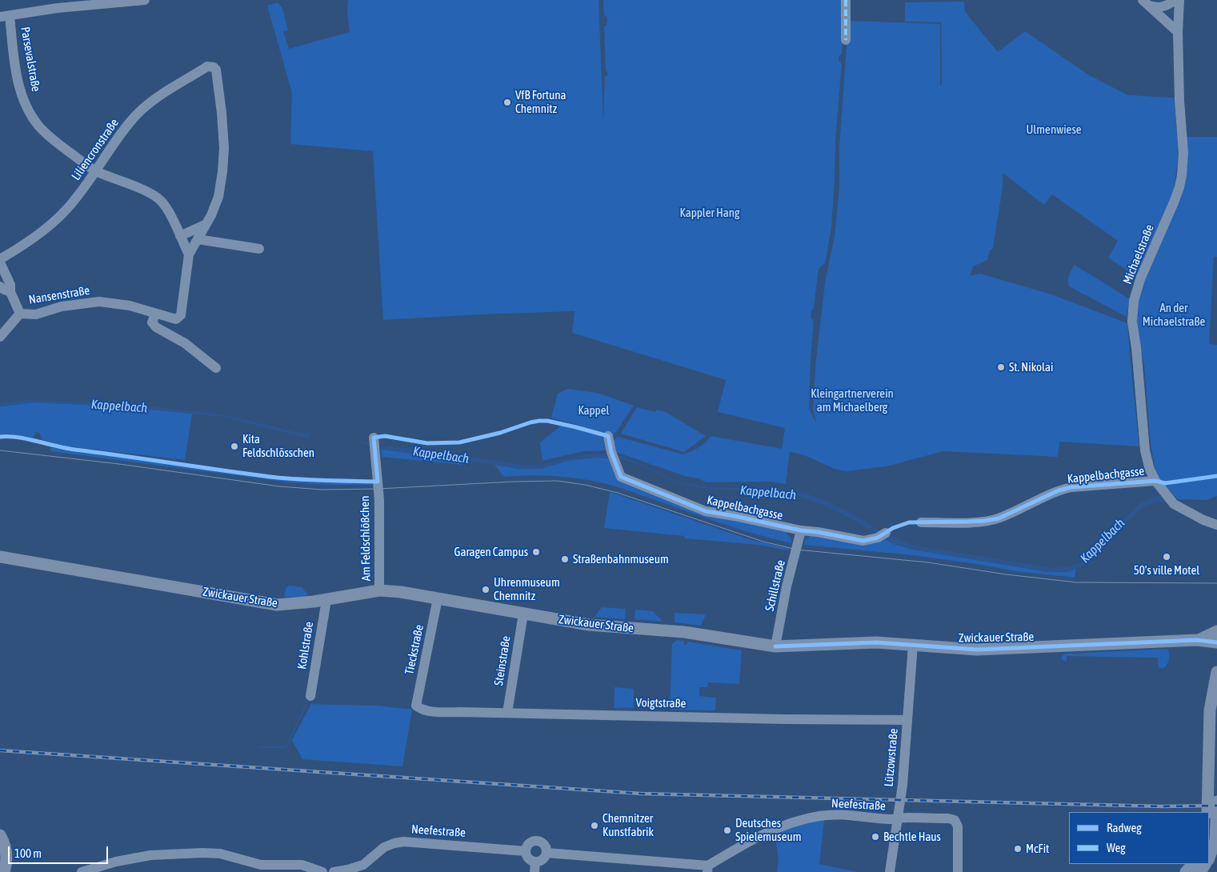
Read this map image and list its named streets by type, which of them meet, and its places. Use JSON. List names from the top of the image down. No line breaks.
{"streets":{"main road":["Zwickauer Straße"],"street":["Parsevalstraße","Liliencronstraße","Michaelstraße","Nansenstraße","Kappelbachgasse","Am Feldschlößchen","Schillstraße","Kohlstraße","Tieckstraße","Steinstraße","Voigtstraße","Lützowstraße","Neefestraße"]},"crossings":[["Parsevalstraße","Liliencronstraße"],["Parsevalstraße","Nansenstraße"],["Michaelstraße","Kappelbachgasse"],["Kappelbachgasse","Schillstraße"],["Am Feldschlößchen","Zwickauer Straße"],["Schillstraße","Zwickauer Straße"],["Zwickauer Straße","Kohlstraße"],["Zwickauer Straße","Tieckstraße"],["Zwickauer Straße","Steinstraße"],["Zwickauer Straße","Lützowstraße"],["Tieckstraße","Voigtstraße"],["Steinstraße","Voigtstraße"],["Voigtstraße","Lützowstraße"],["Lützowstraße","Neefestraße"]],"water":["Kappelbach"],"parks":["Ulmenwiese","Kappler Hang","An der Michaelstraße","Kleingartnerverein am Michaelberg","Kappel"],"places":["VfB Fortuna Chemnitz","St. Nikolai","Kita Feldschlösschen","Garagen Campus","50’s ville Motel","Straßenbahnmuseum","Uhrenmuseum Chemnitz","Chemnitzer Kunstfabrik","Deutsches Spielemuseum","Bechtle Haus","McFit"],"legend":["Radweg","Weg"],"scale_bar":"100 m"}
